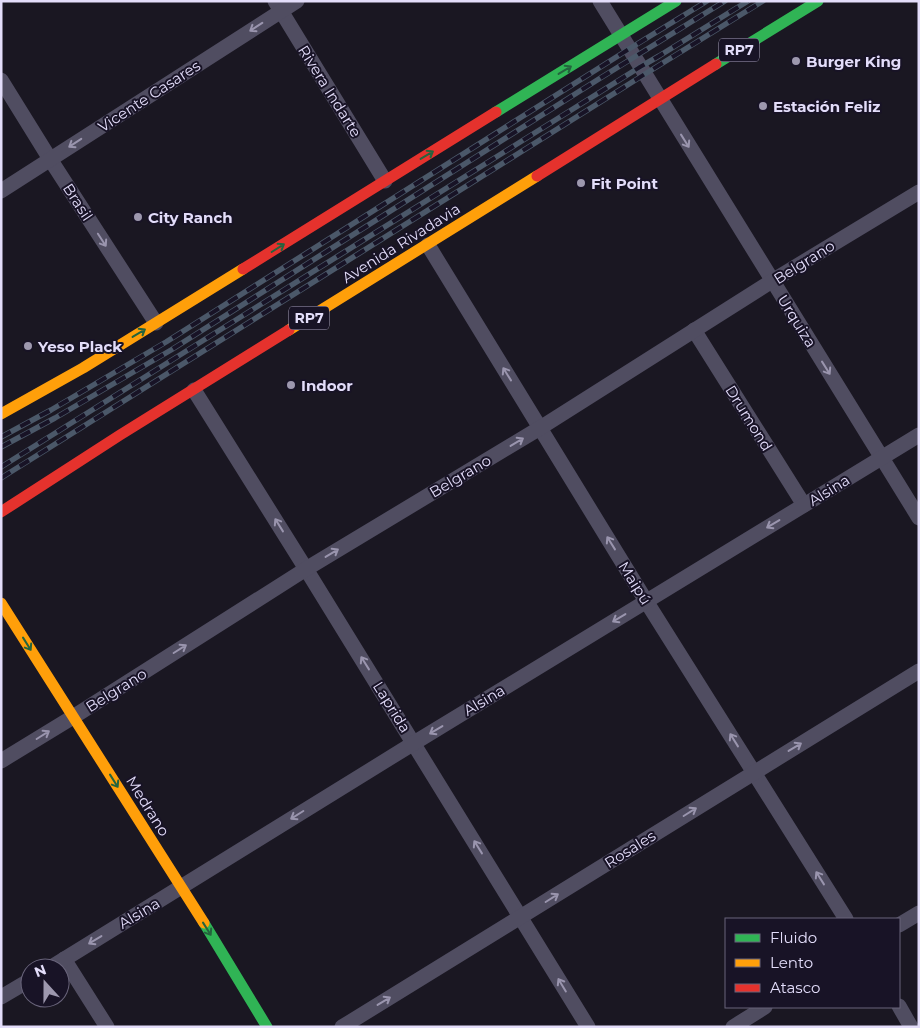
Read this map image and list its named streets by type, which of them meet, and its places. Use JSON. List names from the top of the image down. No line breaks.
{"streets":{"main road":["RP7","Avenida Rivadavia","Medrano"],"street":["Rivera Indarte","Vicente Casares","Brasil","Belgrano","Urquiza","Drumond","Alsina","Maipú","Laprida","Rosales"]},"crossings":[["Rivera Indarte","Vicente Casares"],["Vicente Casares","Brasil"],["Avenida Rivadavia","Urquiza"],["Avenida Rivadavia","Maipú"],["Avenida Rivadavia","Laprida"],["Belgrano","Urquiza"],["Belgrano","Drumond"],["Belgrano","Maipú"],["Belgrano","Laprida"],["Belgrano","Medrano"],["Urquiza","Alsina"],["Drumond","Alsina"],["Alsina","Maipú"],["Alsina","Laprida"],["Alsina","Medrano"],["Maipú","Rosales"],["Laprida","Rosales"]],"one_way":["Vicente Casares","Brasil","Belgrano","Urquiza","Alsina","Maipú","Laprida","Medrano","Rosales"],"places":["Burger King","Estación Feliz","Fit Point","City Ranch","Yeso Plack","Indoor"],"legend":["Fluido","Lento","Atasco"],"north":"top"}
